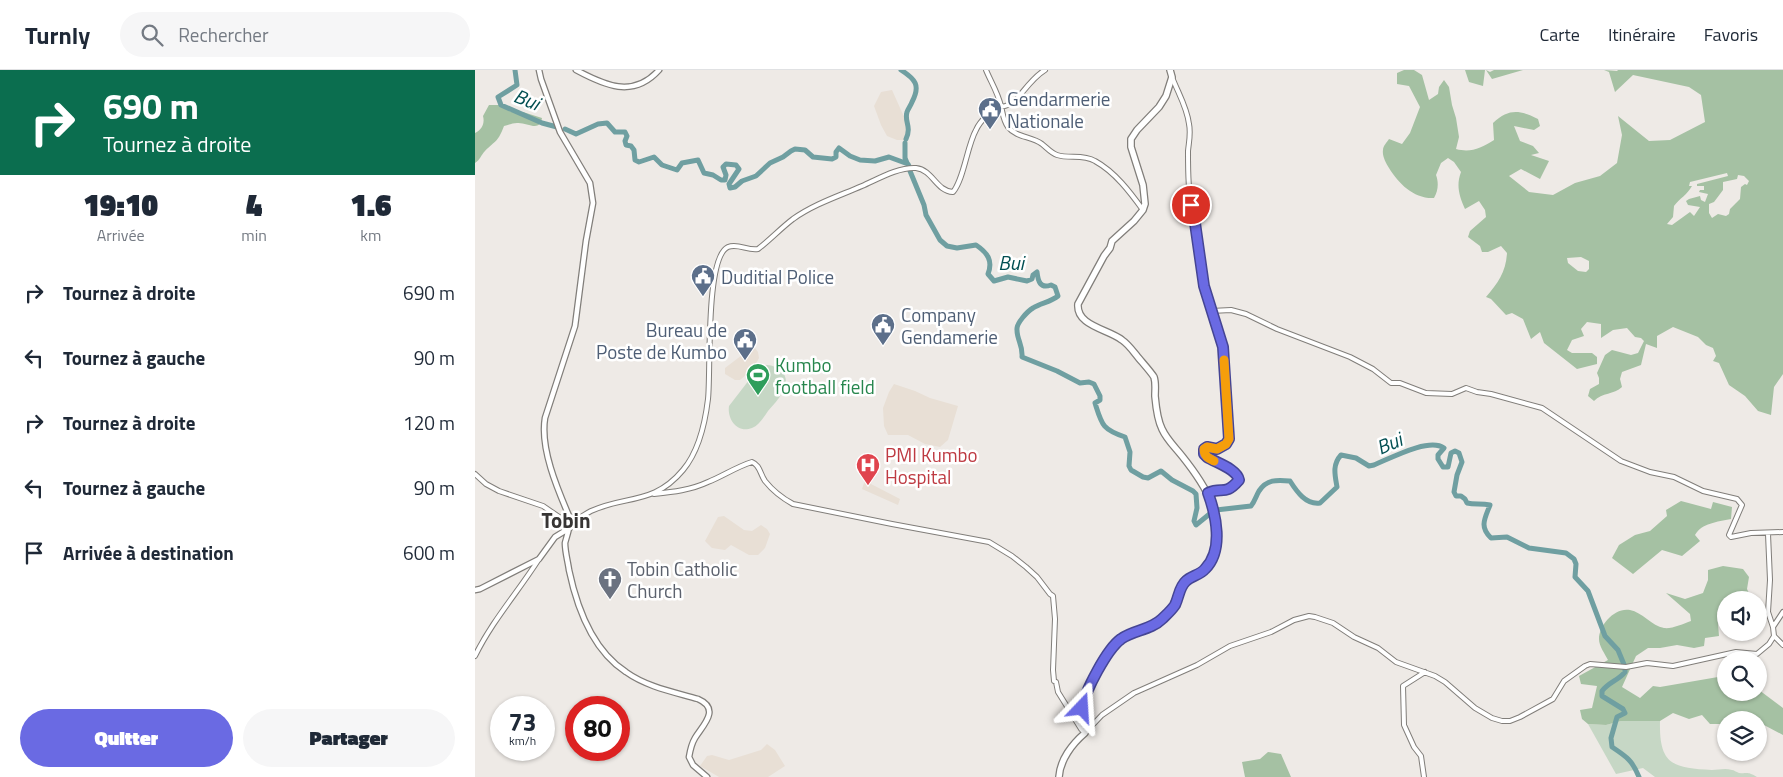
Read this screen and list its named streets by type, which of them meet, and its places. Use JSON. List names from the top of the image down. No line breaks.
{"districts":["Tobin"],"water":["Bui"],"places":{"public building":["Gendarmerie Nationale","Duditial Police","Company Gendamerie","Bureau de Poste de Kumbo"],"sports":["Kumbo football field"],"hospital":["PMI Kumbo Hospital"],"church":["Tobin Catholic Church"]},"page":{"header":"Turnly","search":"Rechercher","nav":["Carte","Itinéraire","Favoris"],"turn":["690 m","Tournez à droite"],"eta":["19:10","Arrivée","4","min","1.6","km"],"list":[{"name":"Tournez à droite","value":"690 m"},{"name":"Tournez à gauche","value":"90 m"},{"name":"Tournez à droite","value":"120 m"},{"name":"Tournez à gauche","value":"90 m"},{"name":"Arrivée à destination","value":"600 m"}],"speed":"73 km/h","limit":"80","buttons":["Quitter","Partager"]}}
